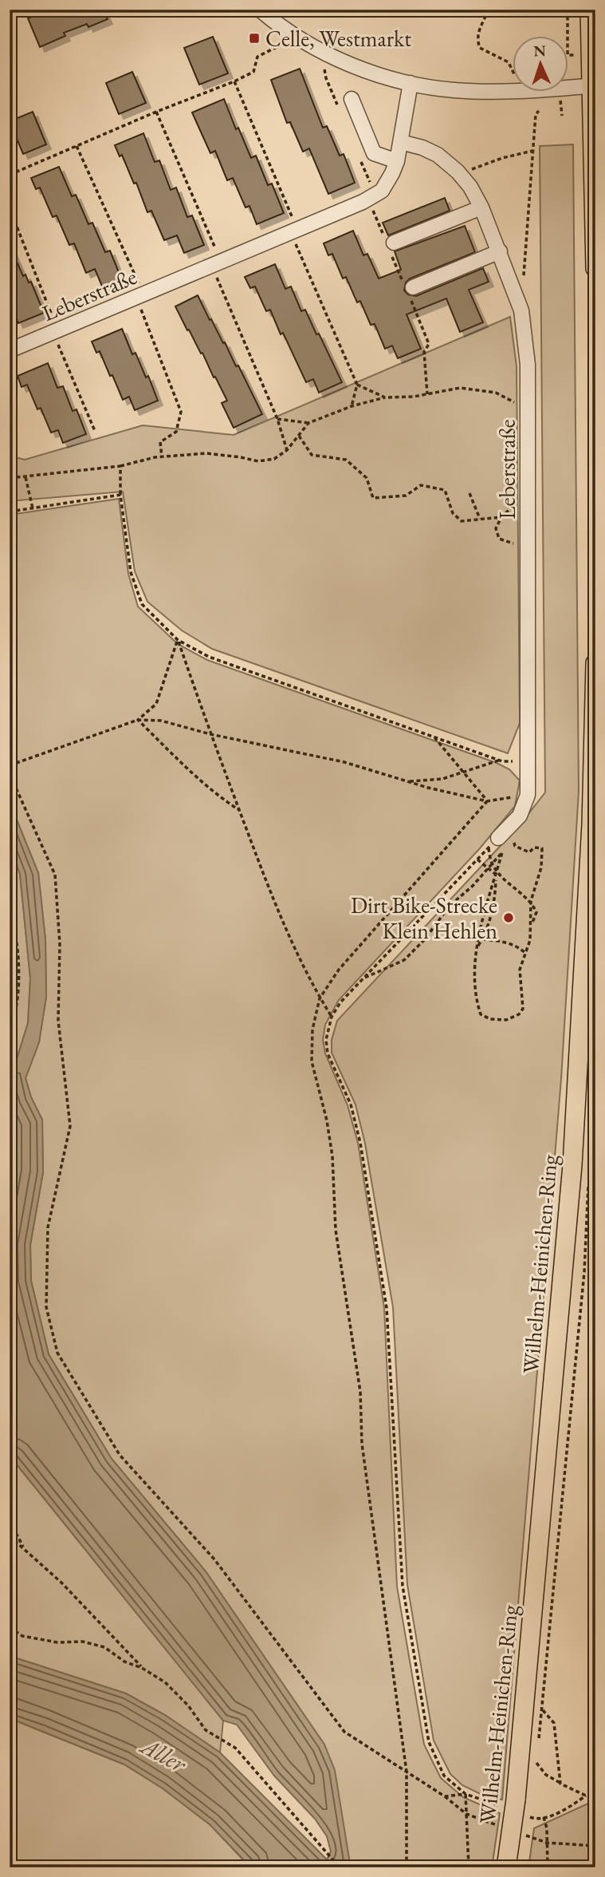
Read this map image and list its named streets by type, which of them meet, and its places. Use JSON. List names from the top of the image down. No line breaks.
{"streets":{"main road":["Wilhelm-Heinichen-Ring"],"street":["Leberstraße"]},"water":["Aller"],"places":{"transit":["Celle, Westmarkt"],"other":["Dirt Bike-Strecke Klein Hehlen"]},"north":"top"}
